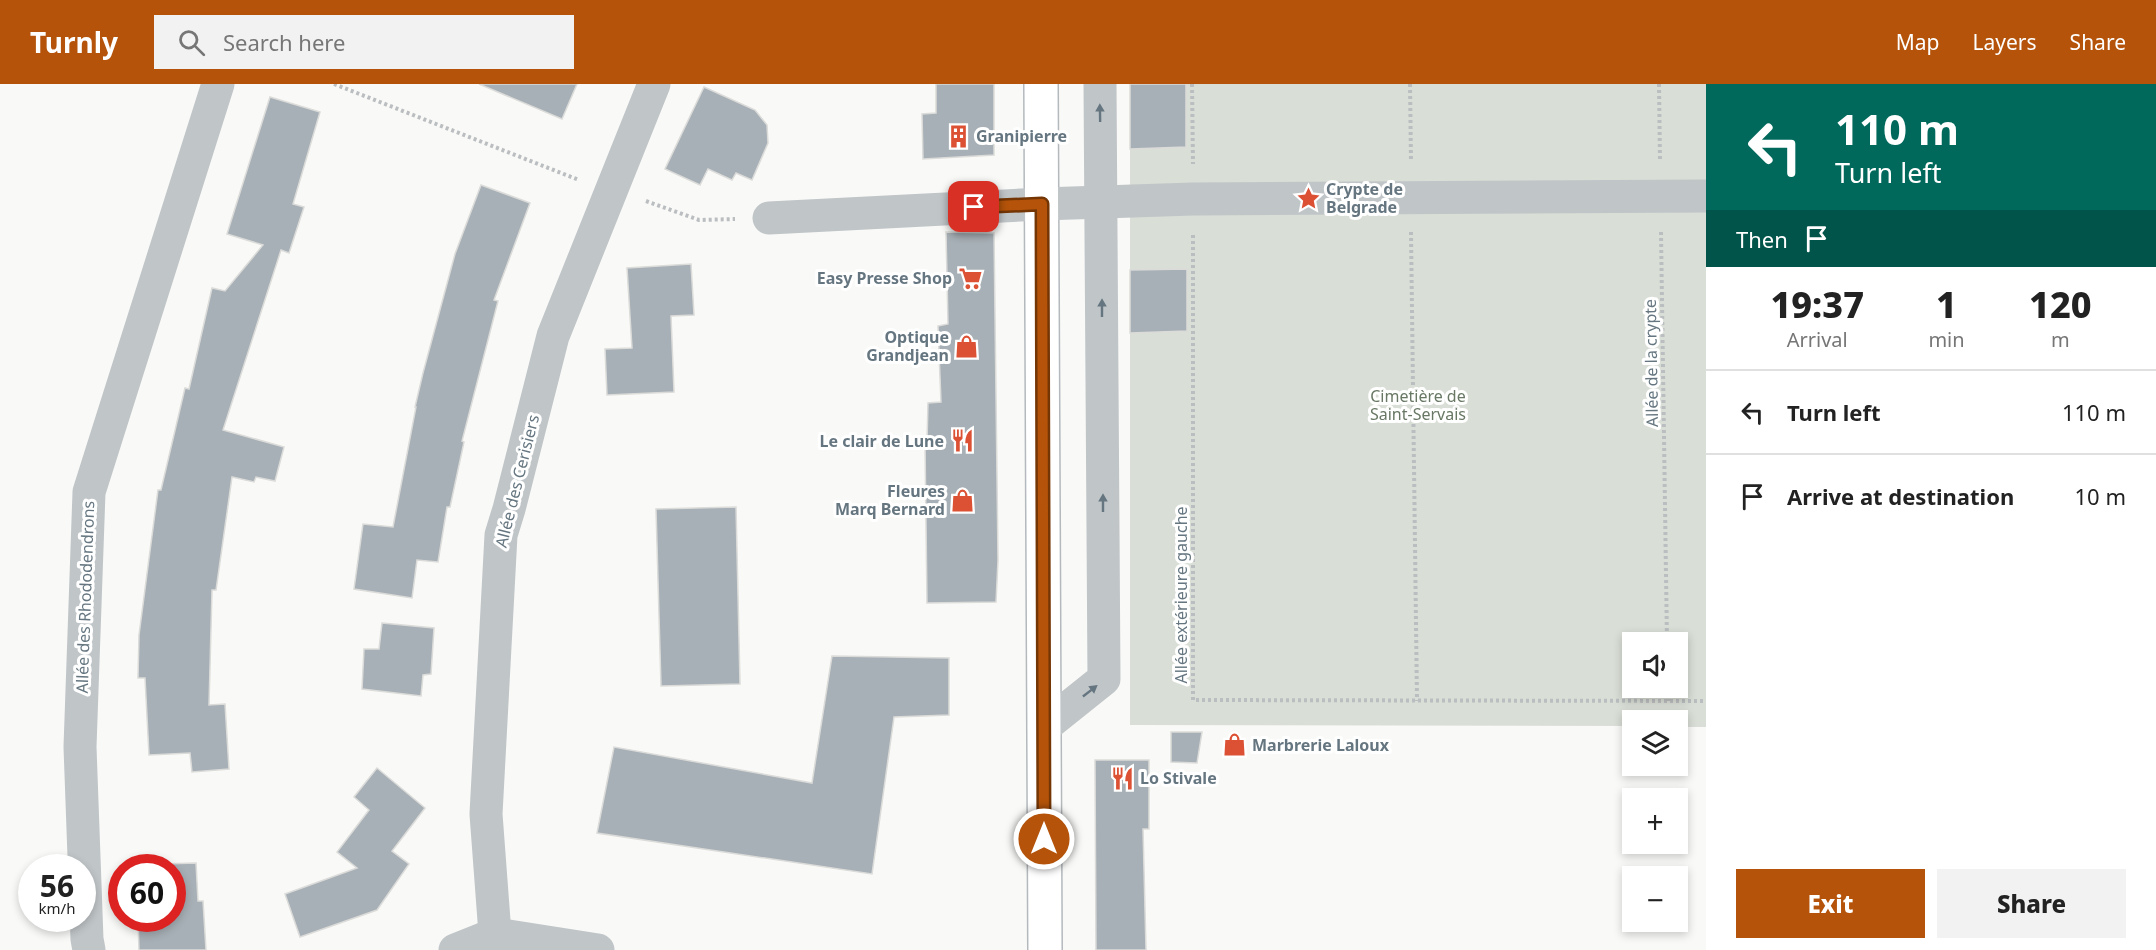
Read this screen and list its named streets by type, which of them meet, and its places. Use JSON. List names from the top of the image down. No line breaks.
{"streets":{"street":["Allée des Cerisiers","Allée des Rhododendrons"],"path":["Allée de la crypte","Allée extérieure gauche"]},"parks":["Cimetière de Saint-Servais"],"places":{"building":["Granipierre"],"place":["Crypte de Belgrade"],"supermarket":["Easy Presse Shop"],"shop":["Optique Grandjean","Fleures Marq Bernard","Marbrerie Laloux"],"restaurant":["Le clair de Lune","Lo Stivale"]},"page":{"header":"Turnly","search":"Search here","nav":["Map","Layers","Share"],"turn":["110 m","Turn left"],"then":"Then","eta":["19:37","Arrival","1","min","120","m"],"list":[{"name":"Turn left","value":"110 m"},{"name":"Arrive at destination","value":"10 m"}],"map_buttons":["+","−"],"speed":"56 km/h","limit":"60","buttons":["Exit","Share"]}}
